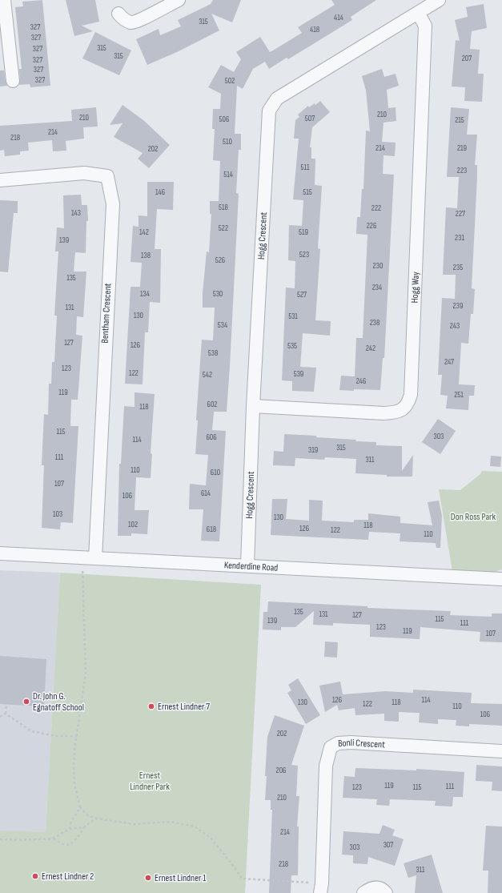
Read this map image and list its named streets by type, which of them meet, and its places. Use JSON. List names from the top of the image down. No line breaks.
{"streets":{"street":["Hogg Crescent","Hogg Way","Bentham Crescent","Kenderdine Road","Bonli Crescent"]},"crossings":[["Hogg Crescent","Hogg Way"],["Hogg Crescent","Kenderdine Road"],["Bentham Crescent","Kenderdine Road"]],"parks":["Don Ross Park","Ernest Lindner Park"],"places":["Dr. John G. Egnatoff School","Ernest Lindner 7","Ernest Lindner 2","Ernest Lindner 1"],"house_numbers":["414","315","327","418","327","315","327","315","207","327","327","327","502","210","210","507","506","215","214","218","510","214","219","202","511","223","514","146","515","518","222","143","227","226","522","142","519","231","139","523","138","526","230","235","135","234","134","530","527","239","131","130","531","238","534","243","127","126","535","242","538","247","123","122","539","542","246","119","251","602","118","115","303","606","114","315","319","111","311","110","610","107","614","106","103","130","102","118","126","618","122","110","135","131","127","115","139","111","123","119","107","126","114","130","118","122","110","106","202","206","119","111","123","115","210","214","307","303","218","311"]}
